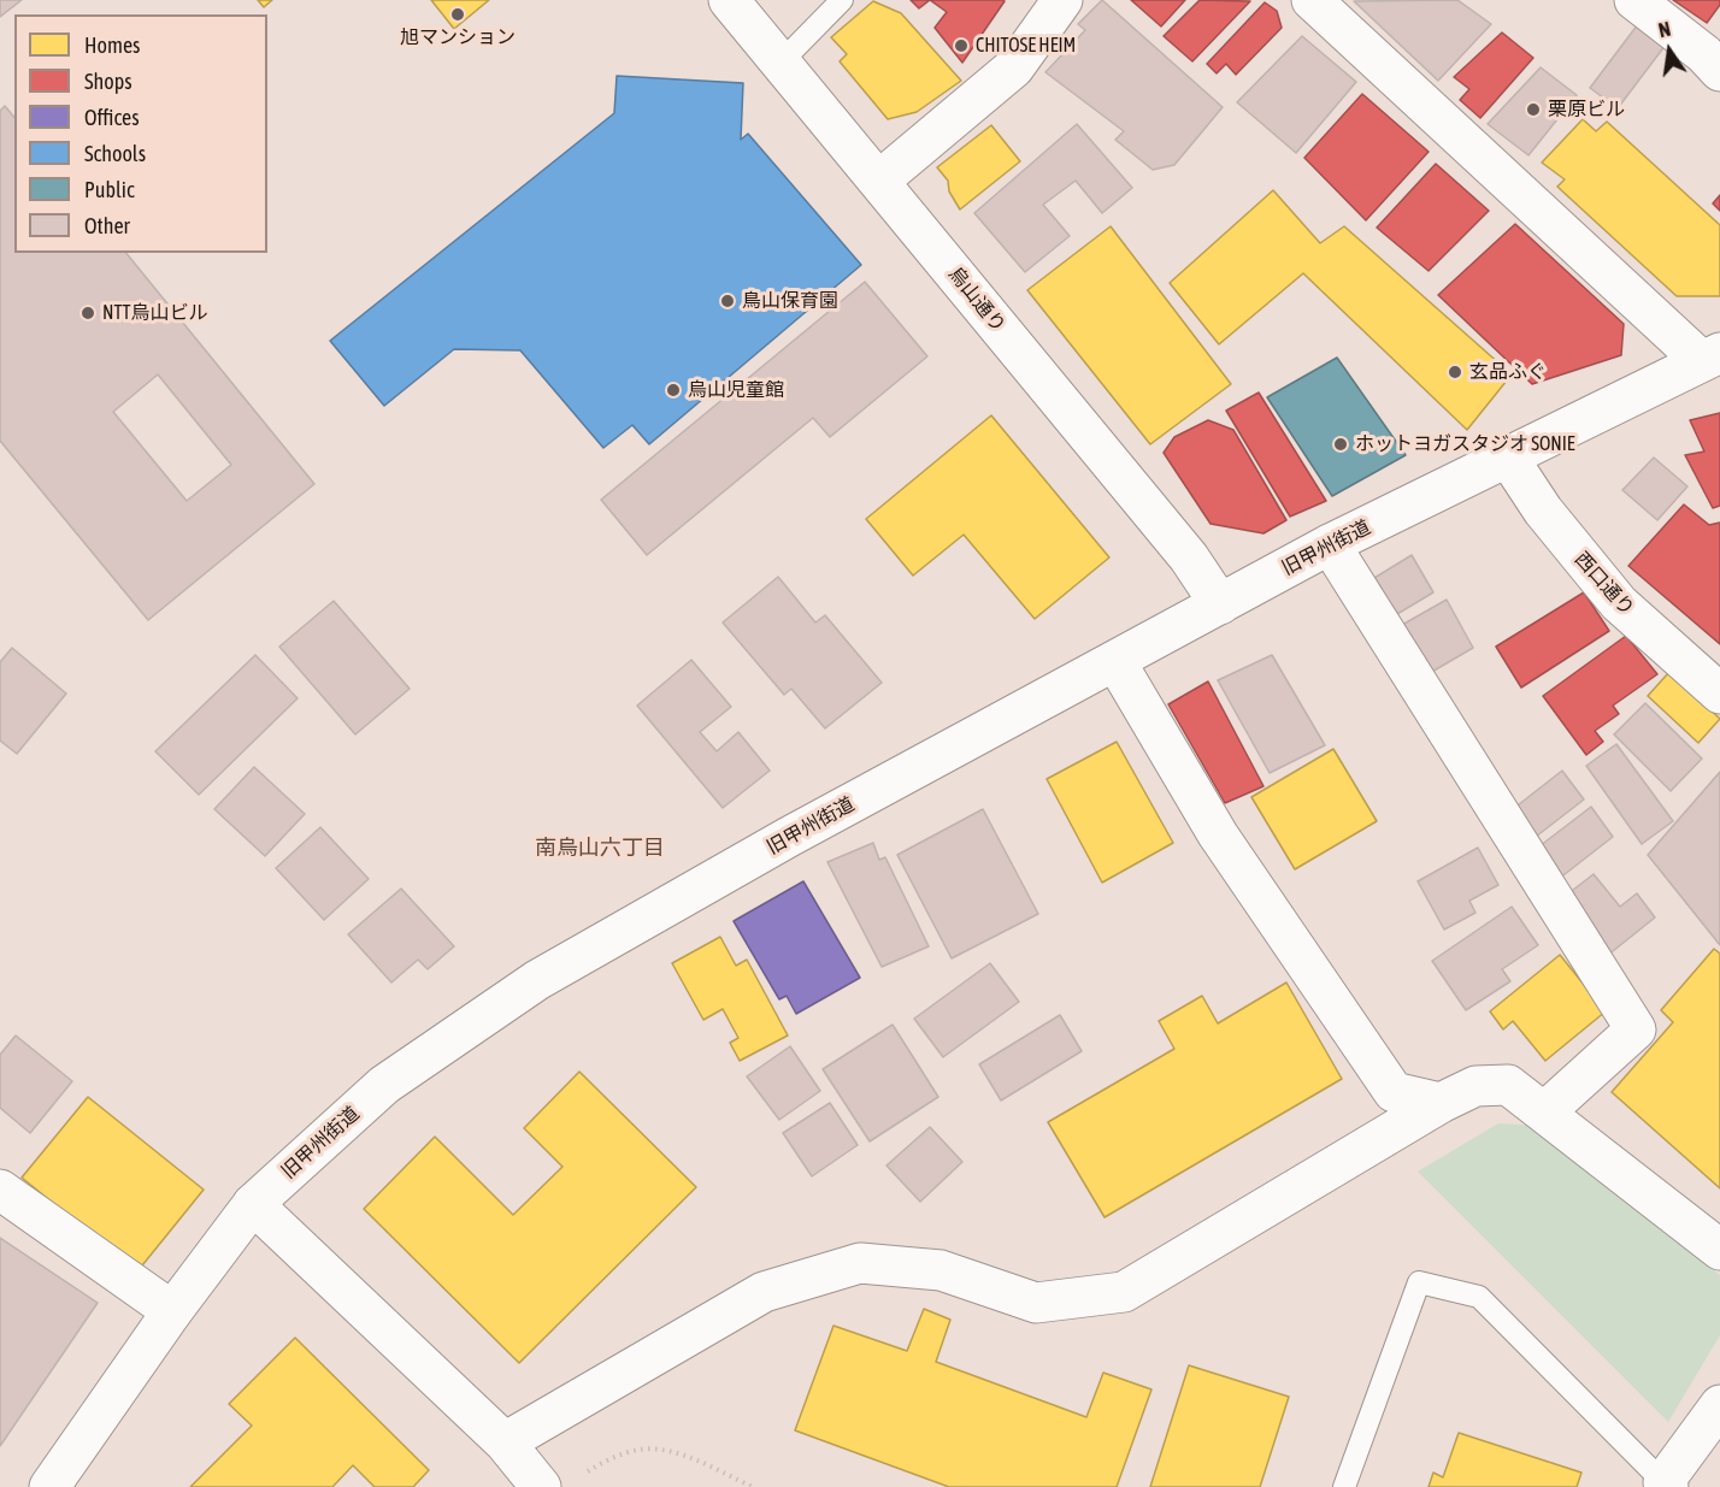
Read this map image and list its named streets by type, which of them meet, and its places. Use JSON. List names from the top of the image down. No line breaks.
{"streets":{"street":["烏山通り","旧甲州街道","西口通り"]},"crossings":[["烏山通り","旧甲州街道"],["旧甲州街道","西口通り"]],"districts":["南烏山六丁目"],"places":["旭マンション","CHITOSE HEIM","栗原ビル","鳥山保育園","NTT烏山ビル","玄品ふぐ","烏山児童館","ホットヨガスタジオ SONIE"],"legend":["Homes","Shops","Offices","Schools","Public","Other"],"north":"top"}
